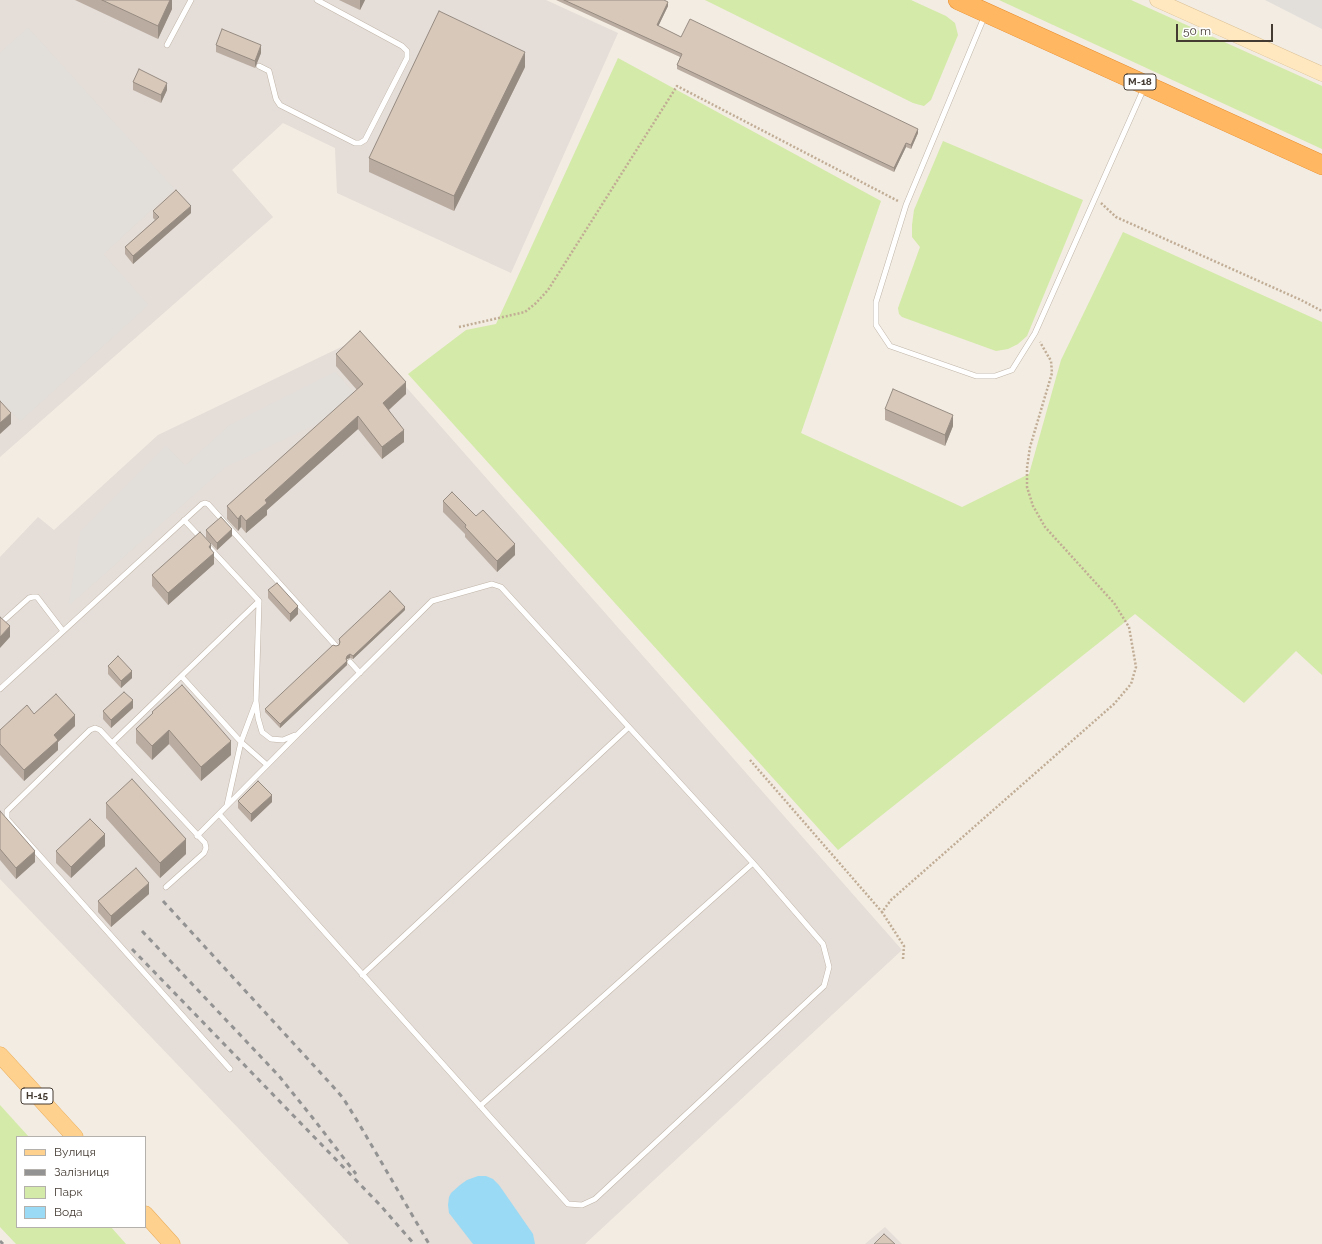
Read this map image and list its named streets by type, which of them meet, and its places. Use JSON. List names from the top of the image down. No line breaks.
{"streets":{"highway":["М-18"],"main road":["Н-15"]},"legend":["Вулиця","Залізниця","Парк","Вода"],"scale_bar":"50 m"}
